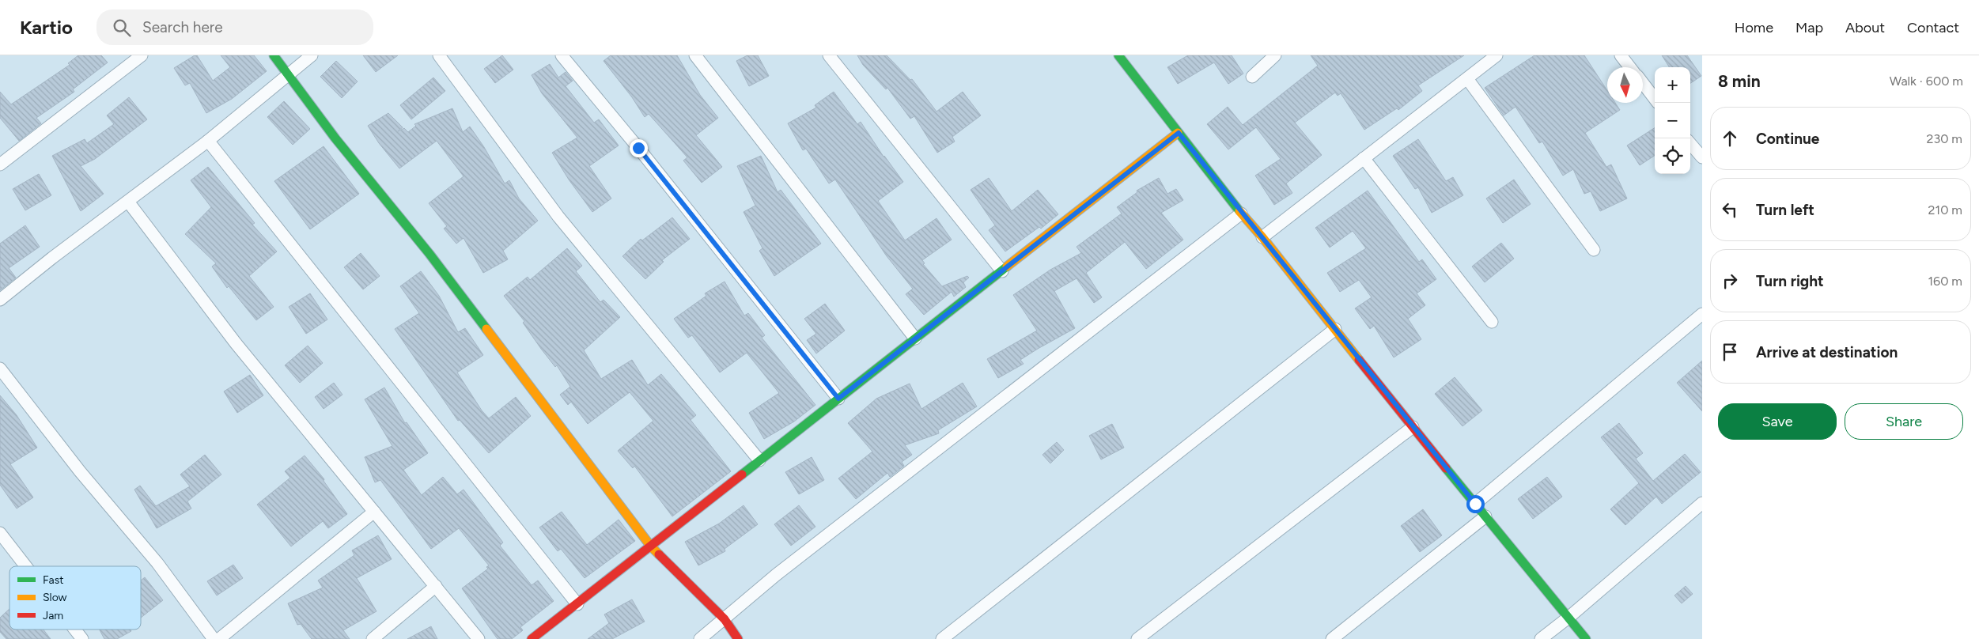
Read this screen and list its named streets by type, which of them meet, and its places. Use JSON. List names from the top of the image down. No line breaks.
{"legend":["Fast","Slow","Jam"],"north":"bottom","page":{"header":"Kartio","search":"Search here","nav":["Home","Map","About","Contact"],"heading":["8 min","Walk · 600 m"],"map_buttons":["+","−"],"list":[["Continue","230 m"],["Turn left","210 m"],["Turn right","160 m"],"Arrive at destination"],"buttons":["Save","Share"]}}
